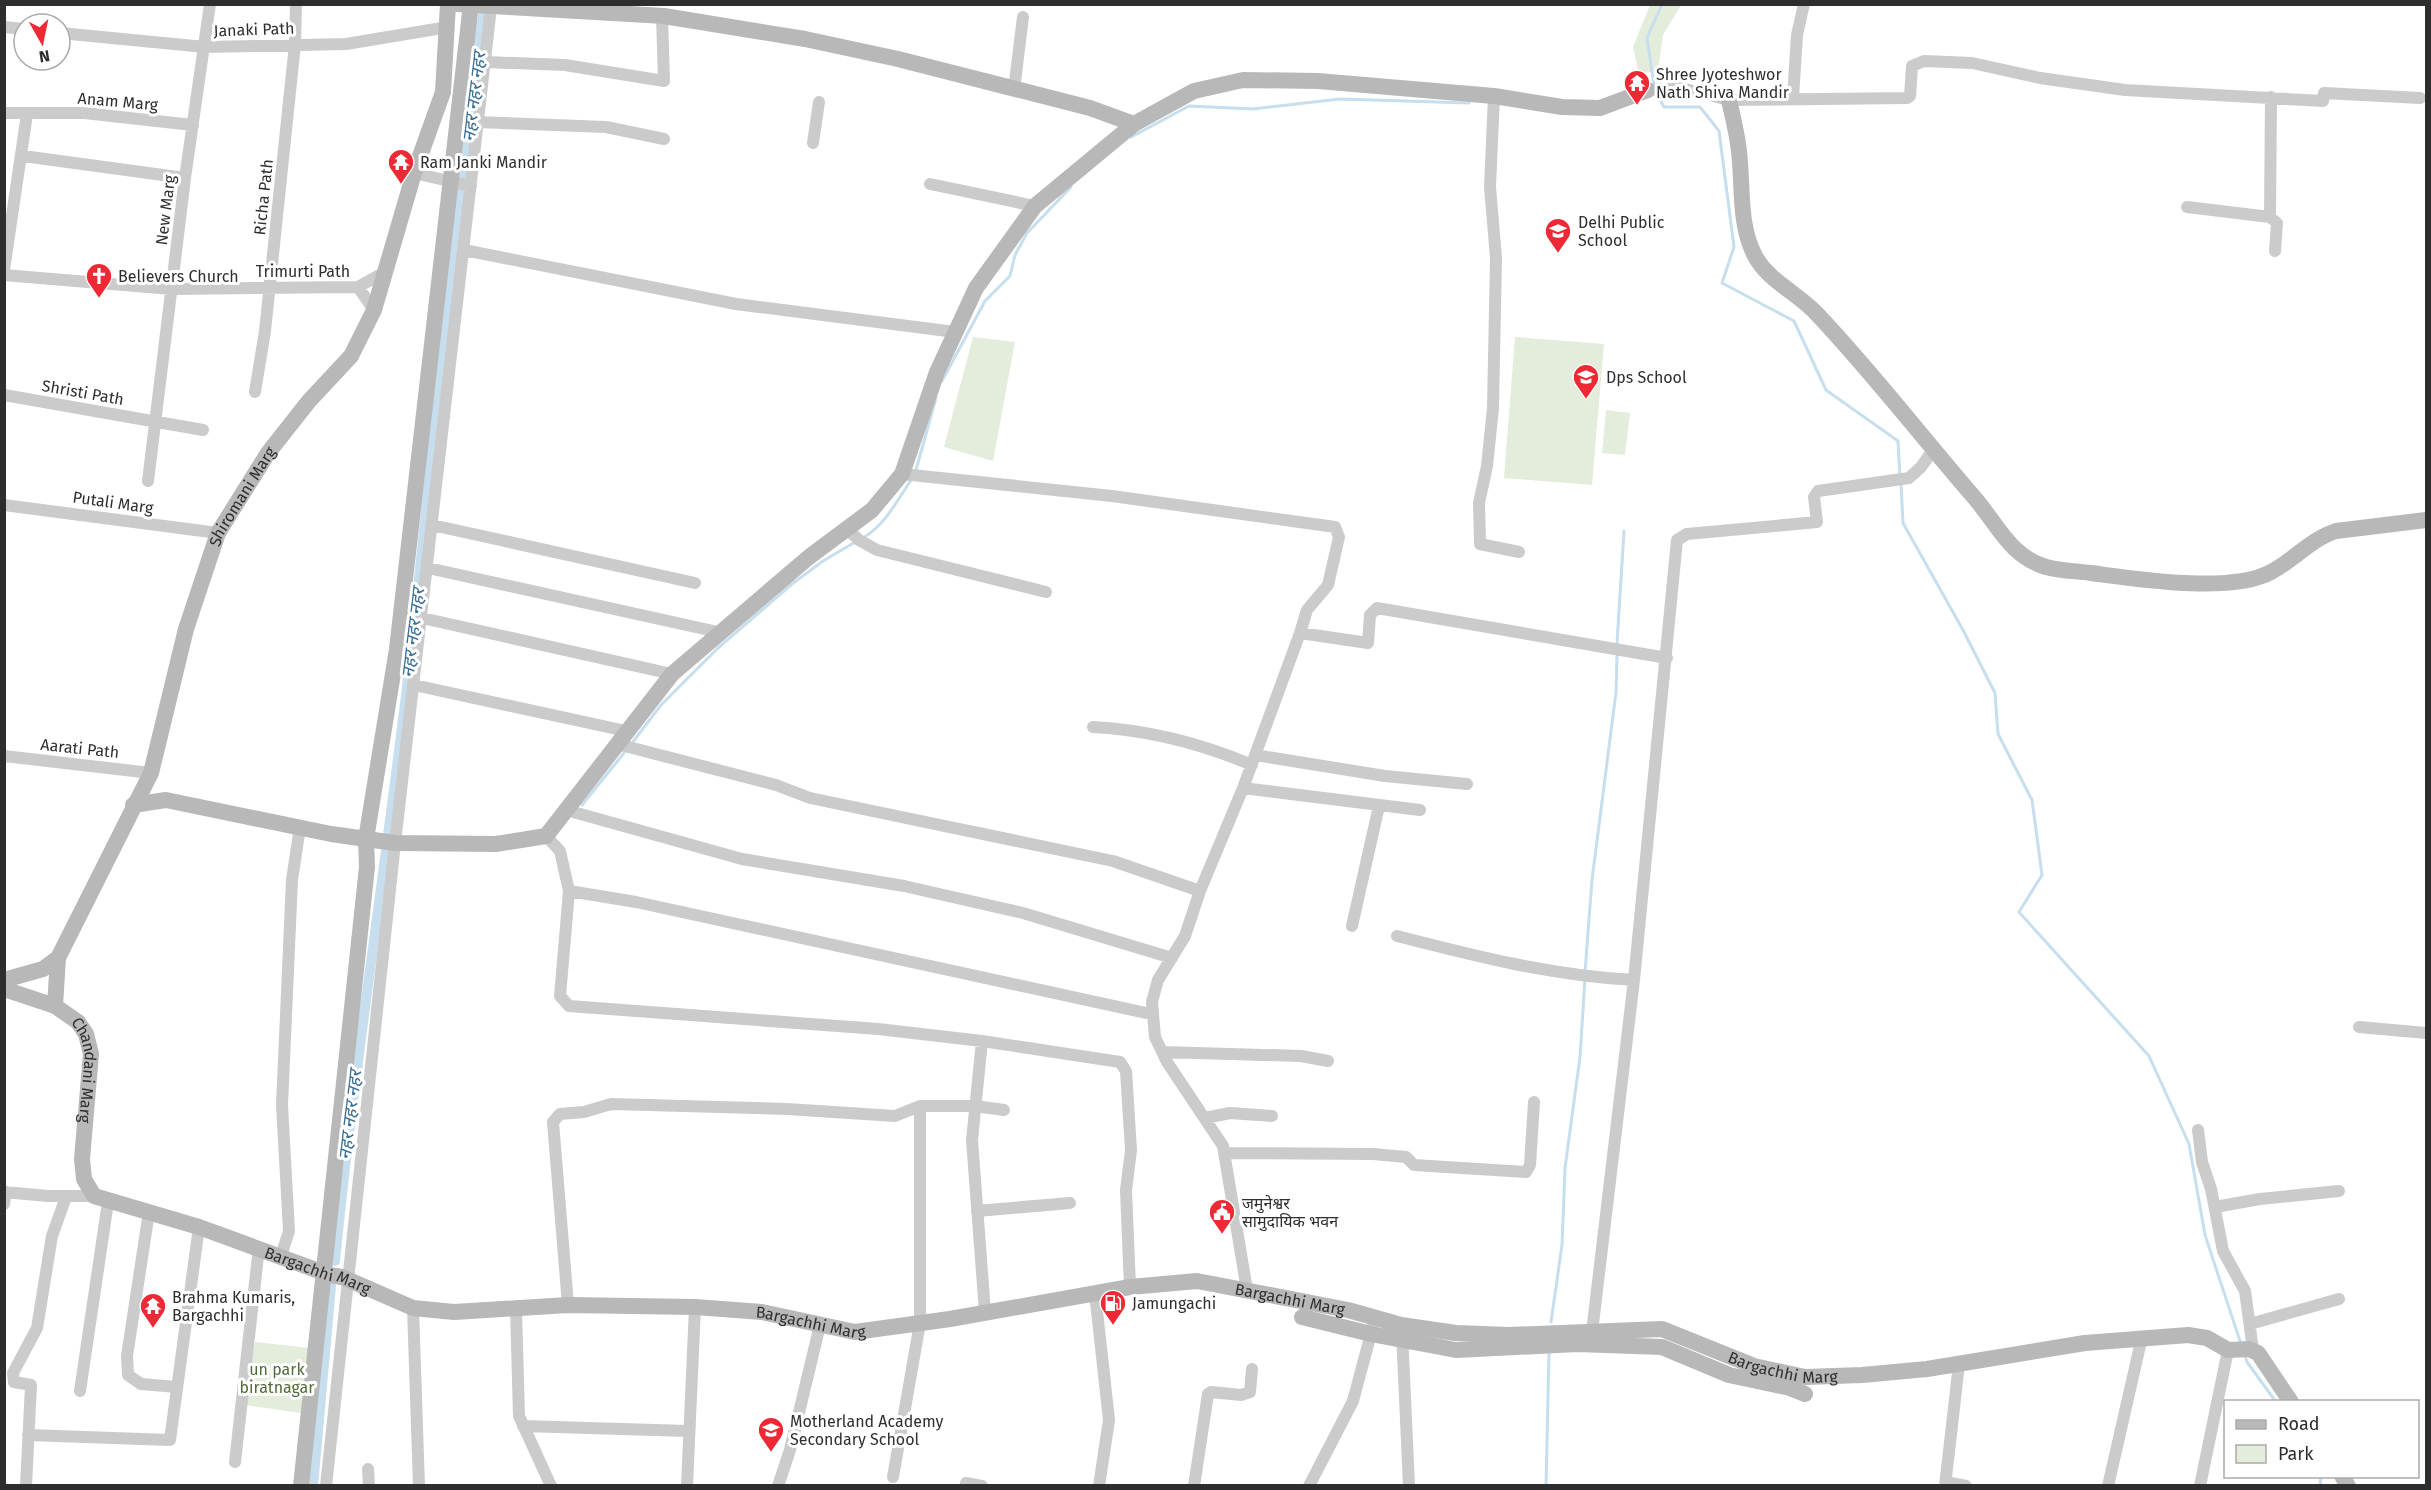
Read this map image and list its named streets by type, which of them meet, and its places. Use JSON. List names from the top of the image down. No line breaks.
{"streets":{"street":["Janaki Path","Anam Marg","Richa Path","New Marg","Trimurti Path","Shristi Path","Shiromani Marg","Putali Marg","Aarati Path","Chandani Marg","Bargachhi Marg"]},"crossings":[["Janaki Path","Richa Path"],["Janaki Path","New Marg"],["Janaki Path","Shiromani Marg"],["Anam Marg","New Marg"],["Richa Path","Trimurti Path"],["New Marg","Trimurti Path"],["New Marg","Shristi Path"],["Trimurti Path","Shiromani Marg"],["Shiromani Marg","Putali Marg"],["Shiromani Marg","Aarati Path"],["Shiromani Marg","Chandani Marg"],["Chandani Marg","Bargachhi Marg"]],"water":["नहर नहर नहर"],"parks":["un park biratnagar"],"places":{"temple":["Shree Jyoteshwor Nath Shiva Mandir","Ram Janki Mandir","Brahma Kumaris, Bargachhi"],"school or university":["Delhi Public School","Dps School","Motherland Academy Secondary School"],"church":["Believers Church"],"public building":["जमुनेश्वर सामुदायिक भवन"],"fuel station":["Jamungachi"]},"legend":["Road","Park"],"north":"bottom"}
